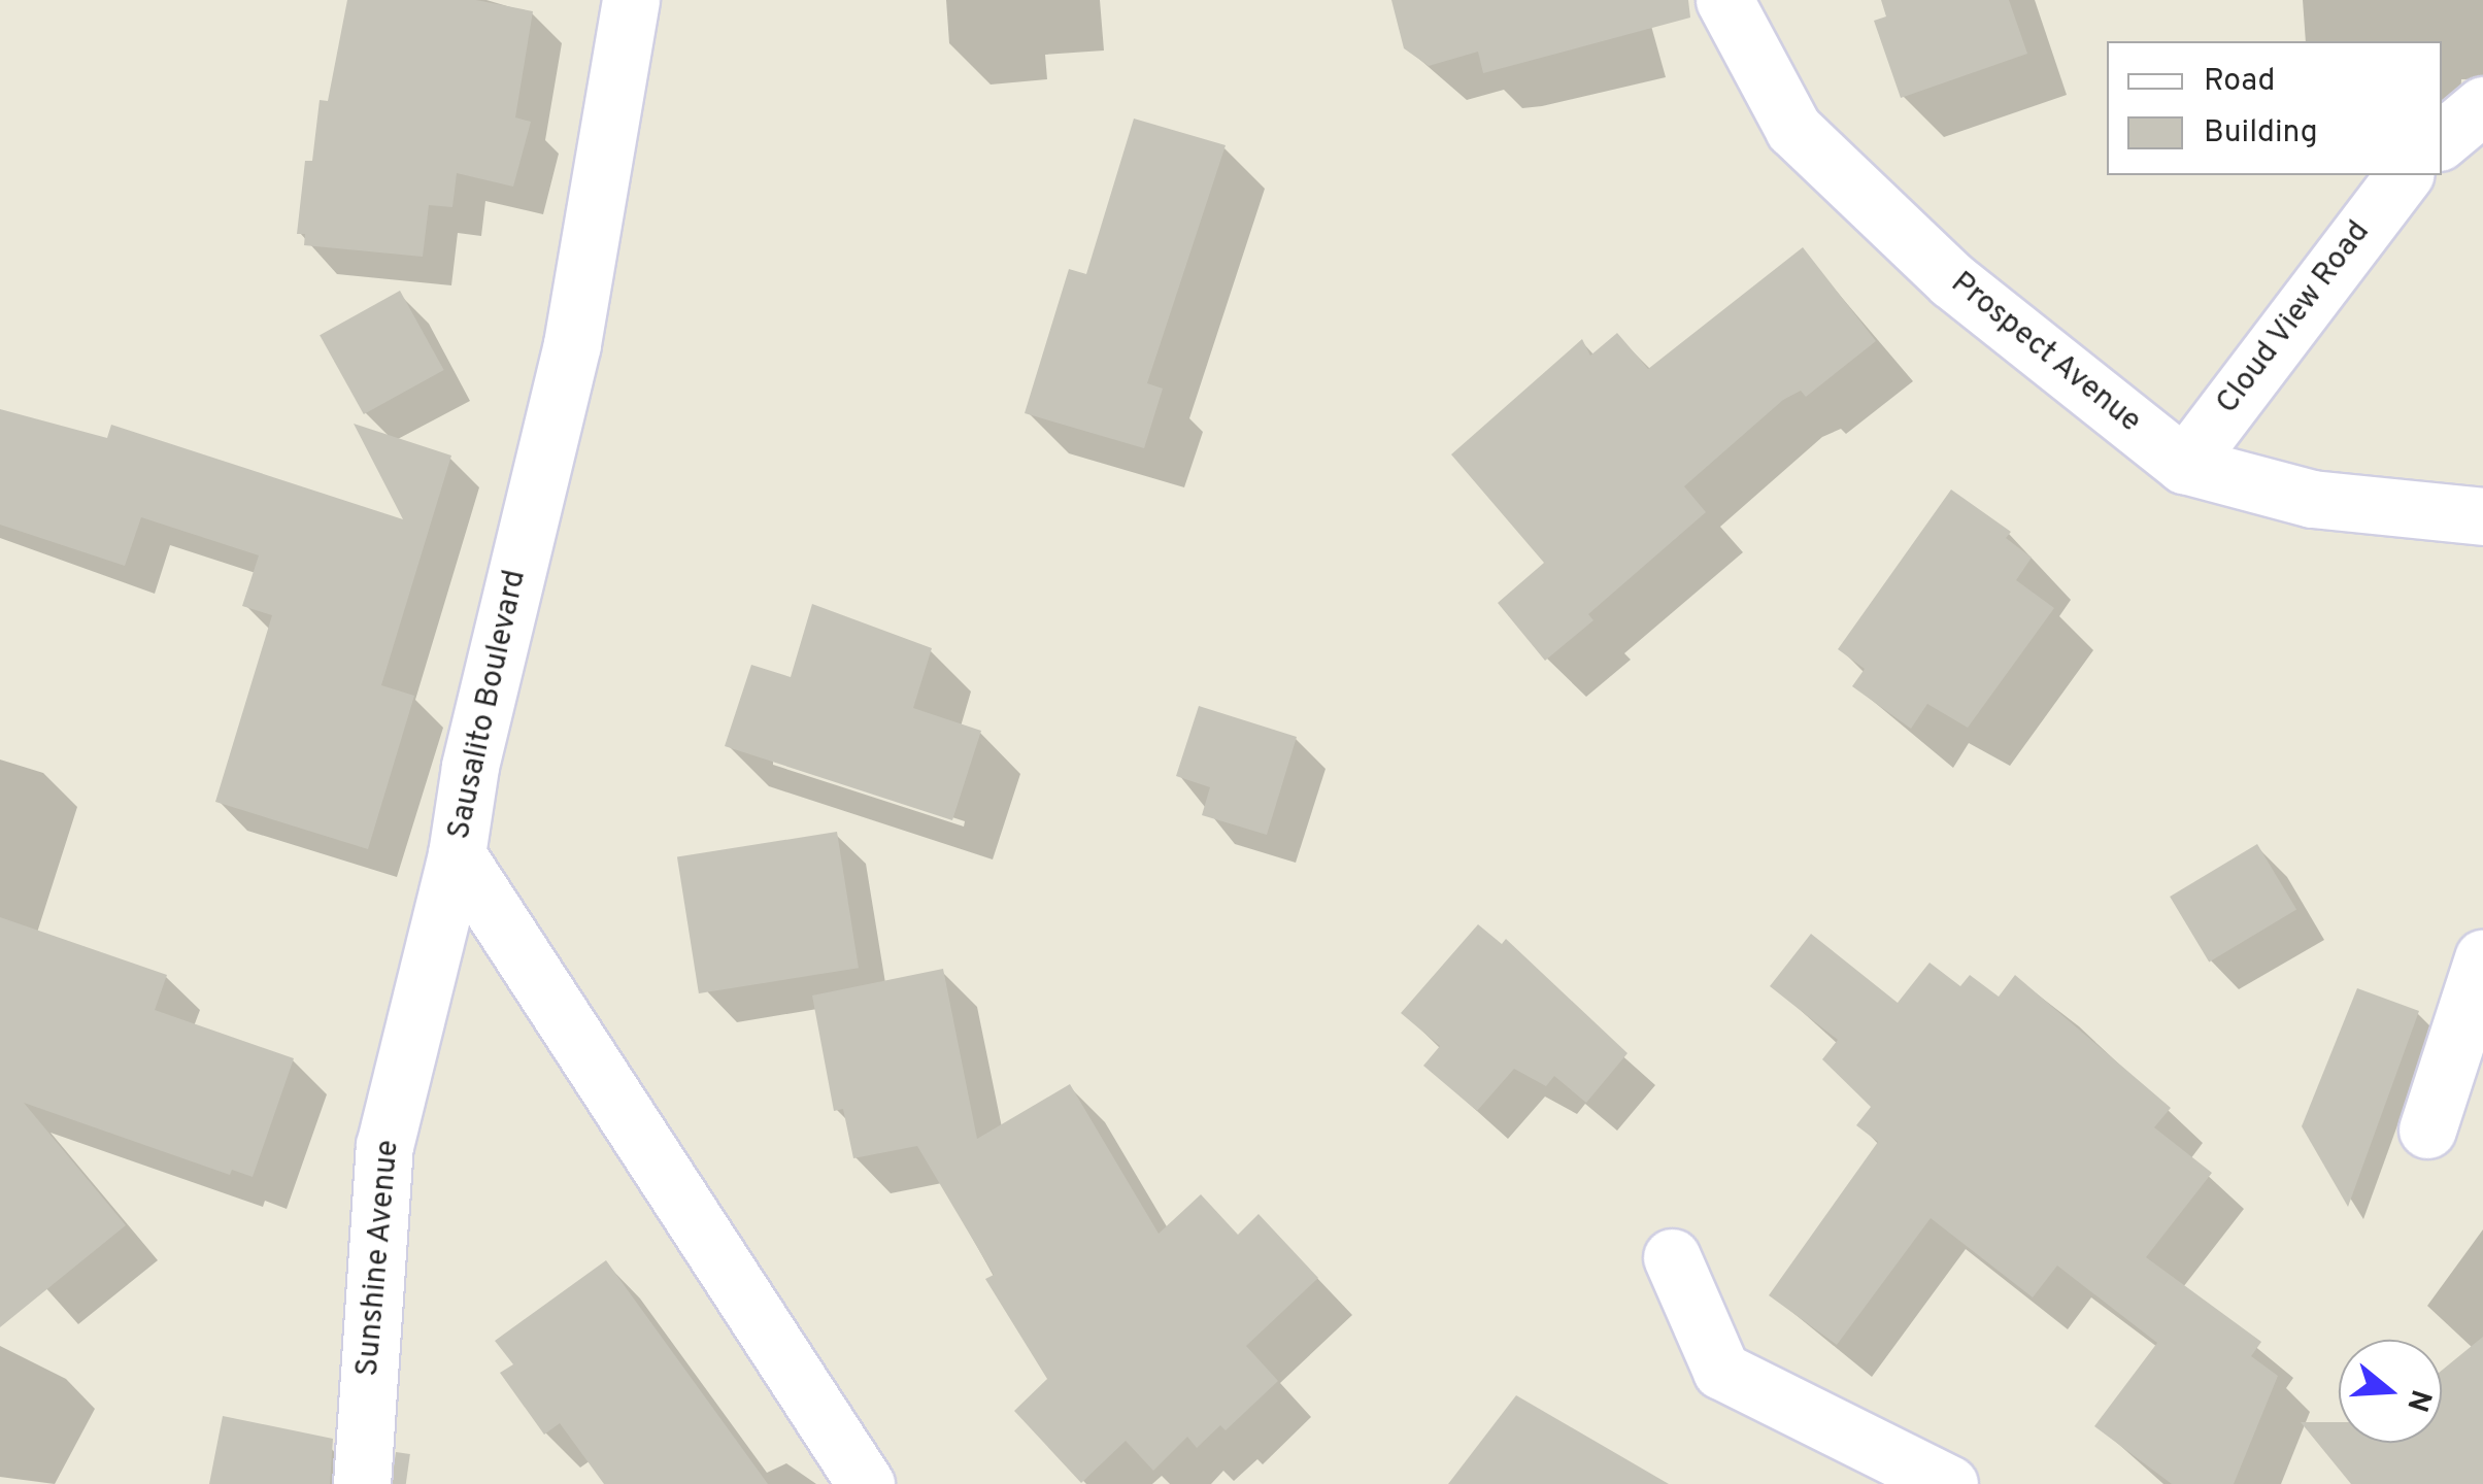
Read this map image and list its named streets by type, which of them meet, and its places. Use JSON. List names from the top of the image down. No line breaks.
{"streets":{"street":["Cloud View Road","Prospect Avenue","Sausalito Boulevard","Sunshine Avenue"]},"crossings":[["Cloud View Road","Prospect Avenue"],["Sausalito Boulevard","Sunshine Avenue"]],"legend":["Road","Building"],"north":"right"}
